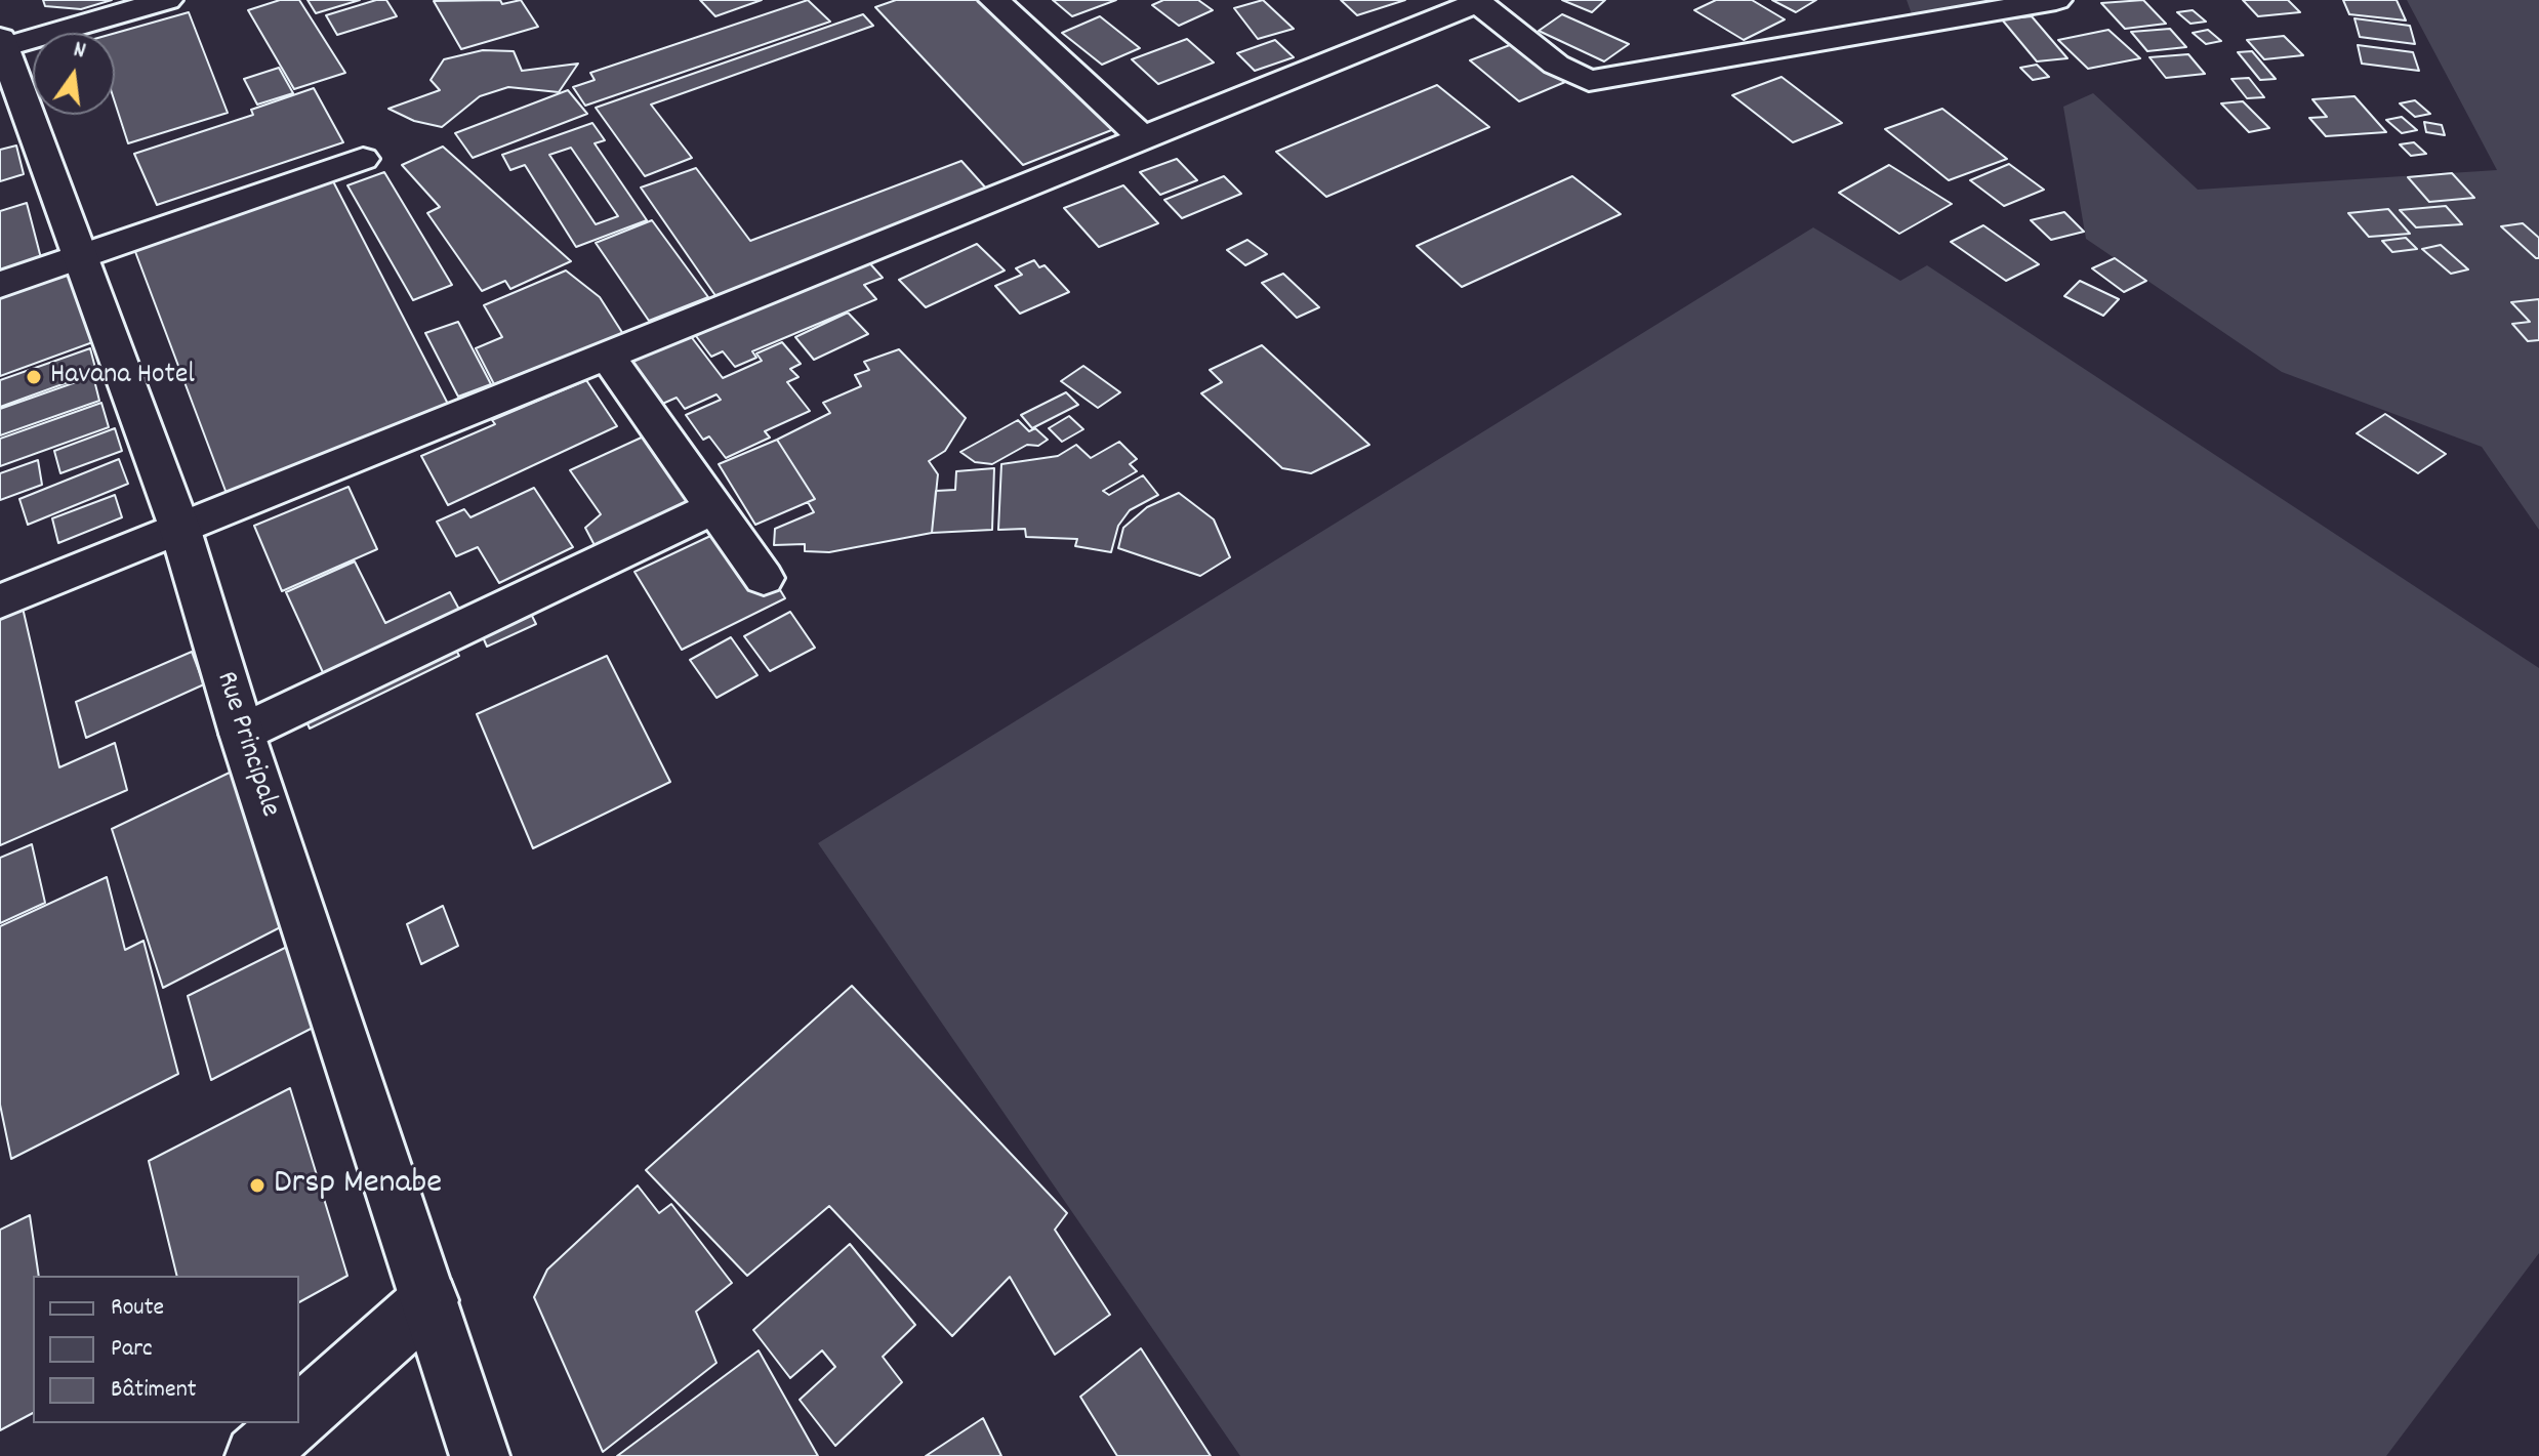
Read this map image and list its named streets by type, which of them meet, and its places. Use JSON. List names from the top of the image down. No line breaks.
{"streets":{"street":["Rue Principale"]},"places":["Havana Hotel","Drsp Menabe"],"legend":["Route","Parc","Bâtiment"],"north":"top"}
